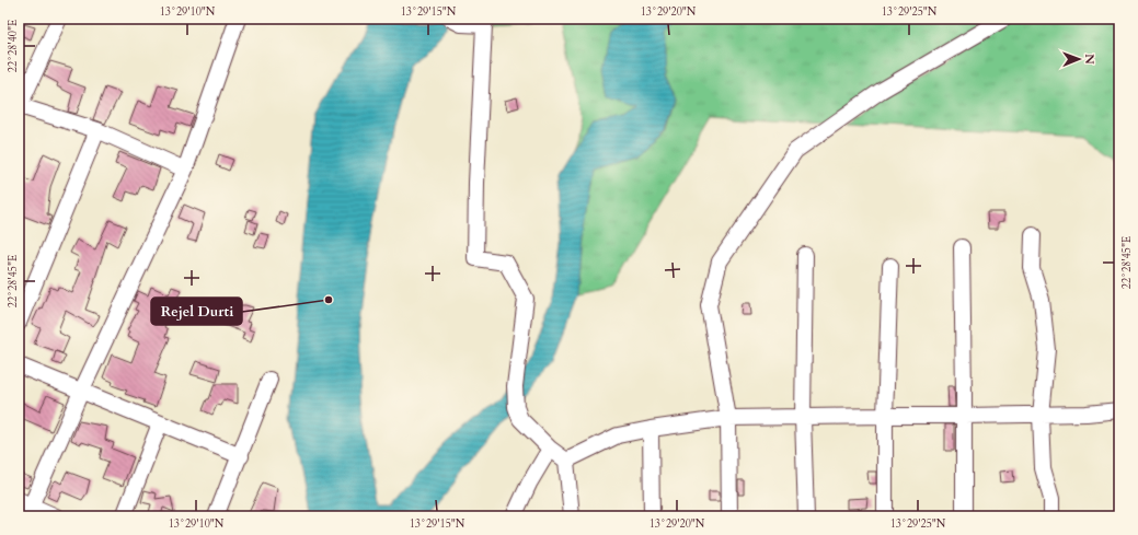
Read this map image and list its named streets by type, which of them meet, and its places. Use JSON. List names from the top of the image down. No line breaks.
{"places":["Rejel Durti"],"north":"right","coordinates":["13°29'10\"N","13°29'15\"N","13°29'20\"N","13°29'25\"N","22°28'40\"E","22°28'45\"E"]}
